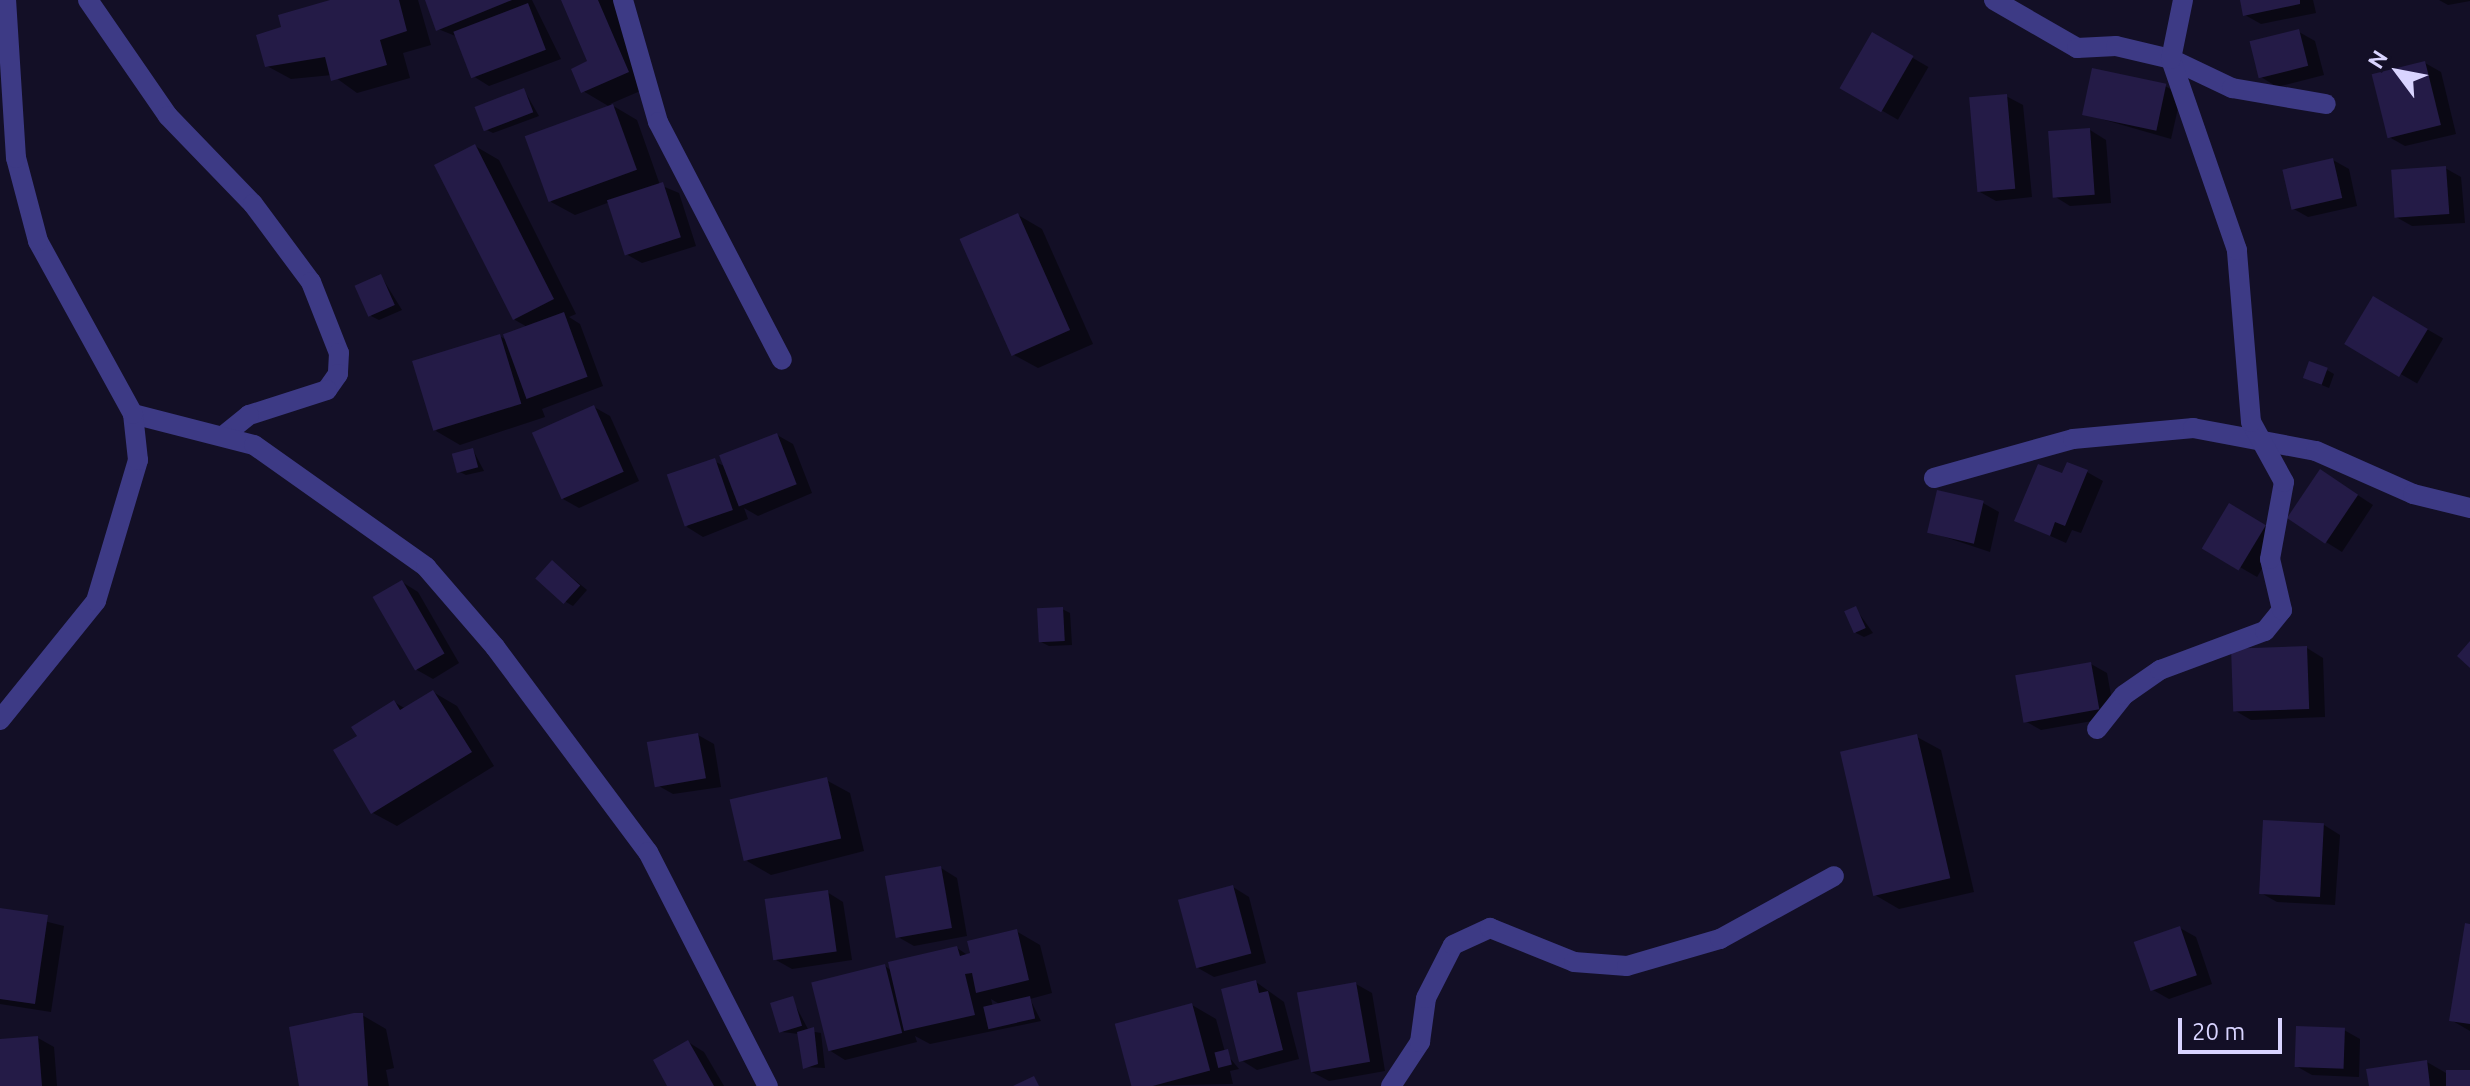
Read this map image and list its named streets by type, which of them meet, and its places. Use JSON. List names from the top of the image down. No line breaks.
{"scale_bar":"20 m","north":"top left"}
